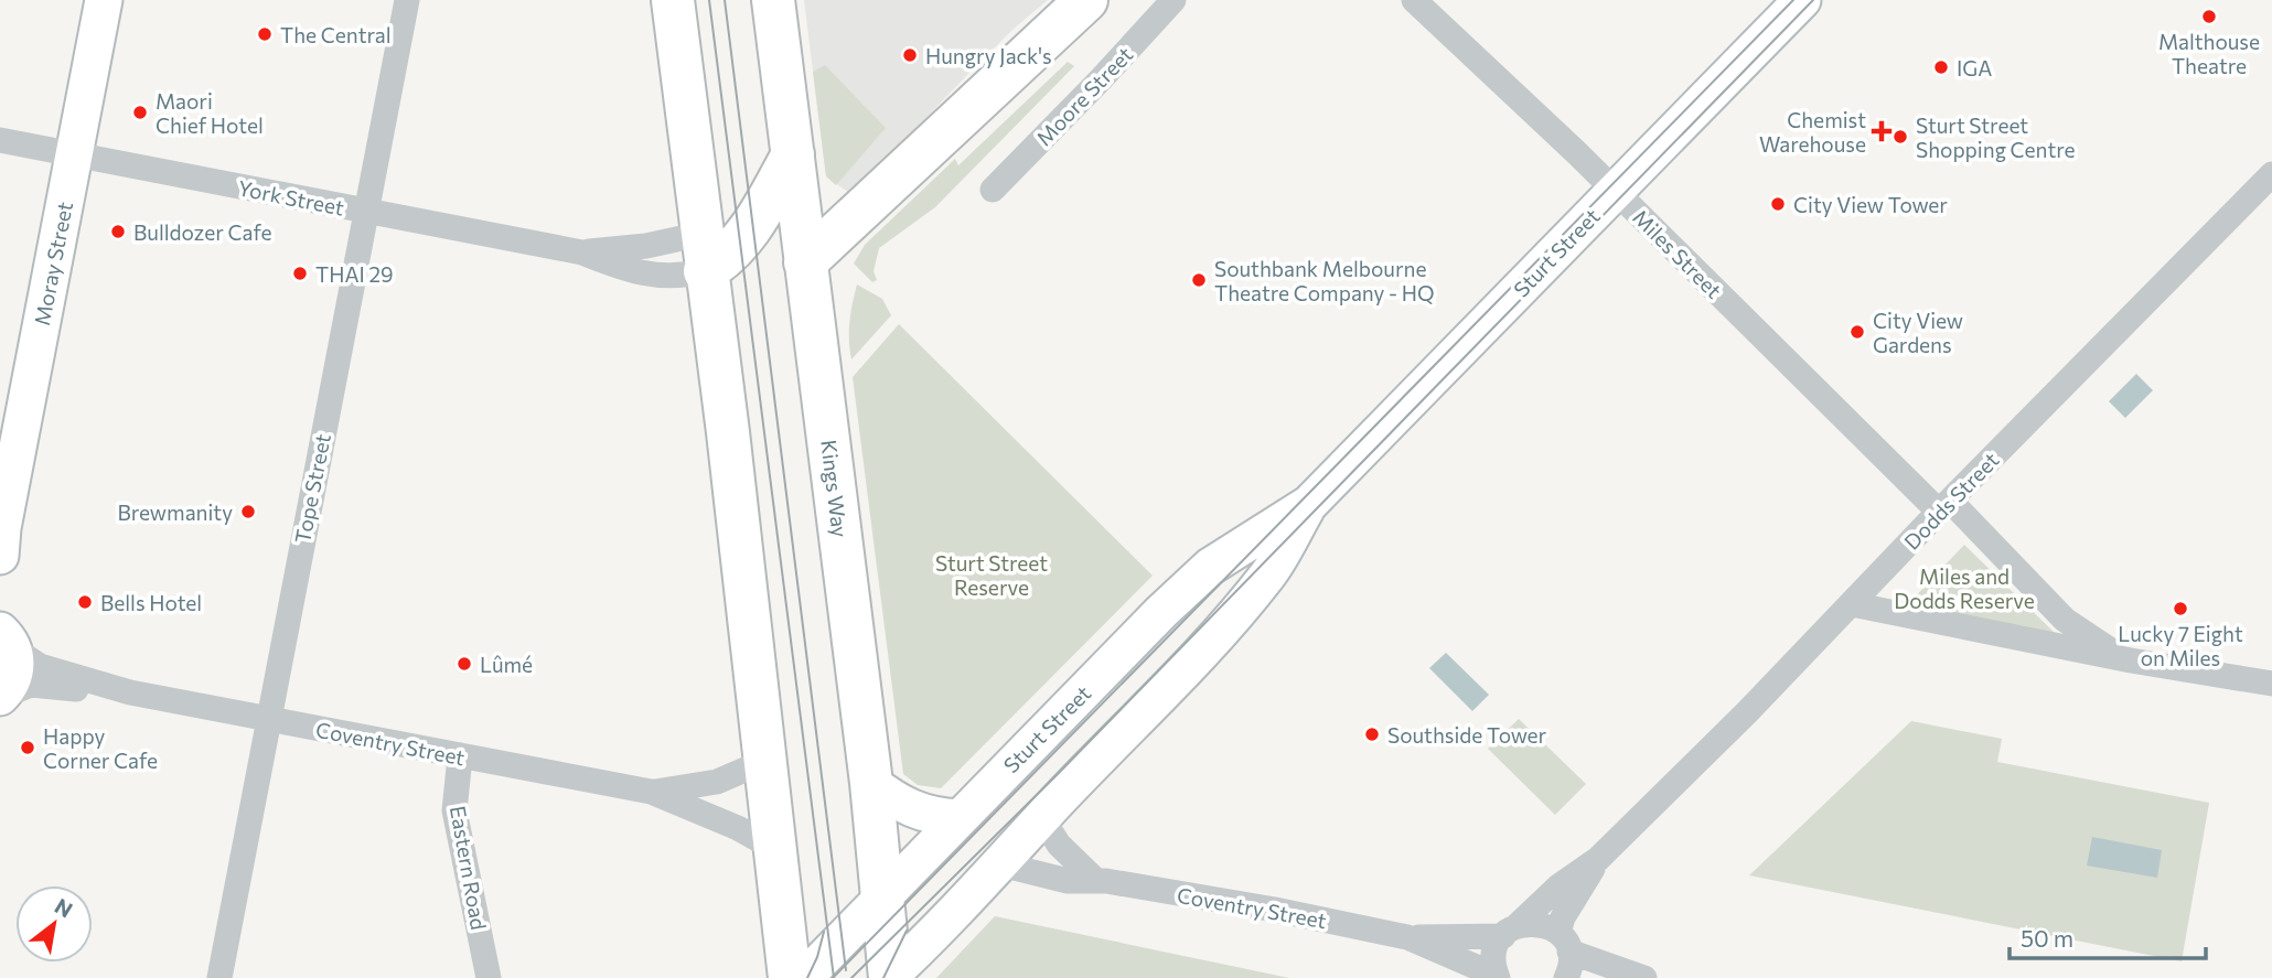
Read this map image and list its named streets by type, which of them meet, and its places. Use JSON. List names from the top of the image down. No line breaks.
{"streets":{"highway":["Kings Way"],"street":["Moore Street","York Street","Sturt Street","Miles Street","Moray Street","Tope Street","Dodds Street","Coventry Street","Eastern Road"]},"crossings":[["York Street","Moray Street"],["York Street","Tope Street"],["Sturt Street","Miles Street"],["Sturt Street","Kings Way"],["Sturt Street","Coventry Street"],["Miles Street","Dodds Street"],["Tope Street","Coventry Street"],["Dodds Street","Coventry Street"],["Coventry Street","Eastern Road"]],"parks":["Sturt Street Reserve","Miles and Dodds Reserve"],"places":{"other":["Malthouse Theatre","The Central","Hungry Jack's","IGA","Maori Chief Hotel","Sturt Street Shopping Centre","City View Tower","Bulldozer Cafe","THAI 29","Southbank Melbourne Theatre Company - HQ","City View Gardens","Brewmanity","Bells Hotel","Lucky 7 Eight on Miles","Lûmé","Southside Tower","Happy Corner Cafe"],"health":["Chemist Warehouse"]},"scale_bar":"50 m","north":"top right"}
